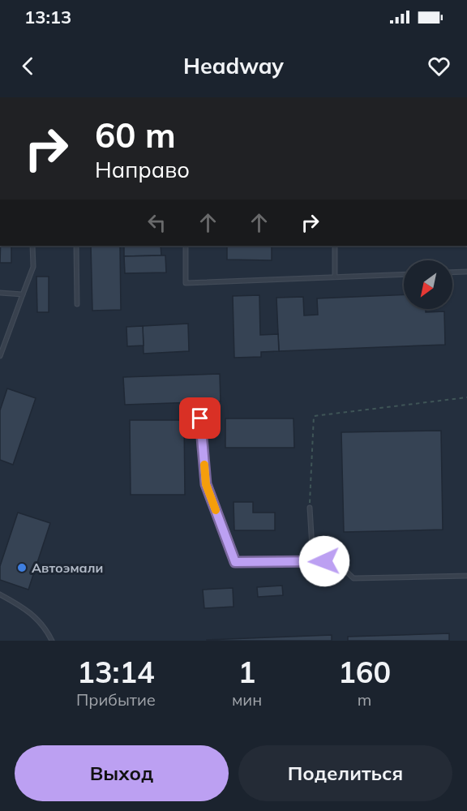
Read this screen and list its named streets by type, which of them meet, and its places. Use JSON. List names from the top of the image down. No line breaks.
{"places":["Автоэмали"],"north":"bottom left","page":{"status":"13:13","header":"Headway","turn":["60 m","Направо"],"eta":["13:14","Прибытие","1","мин","160","m"],"buttons":["Выход","Поделиться"]}}
